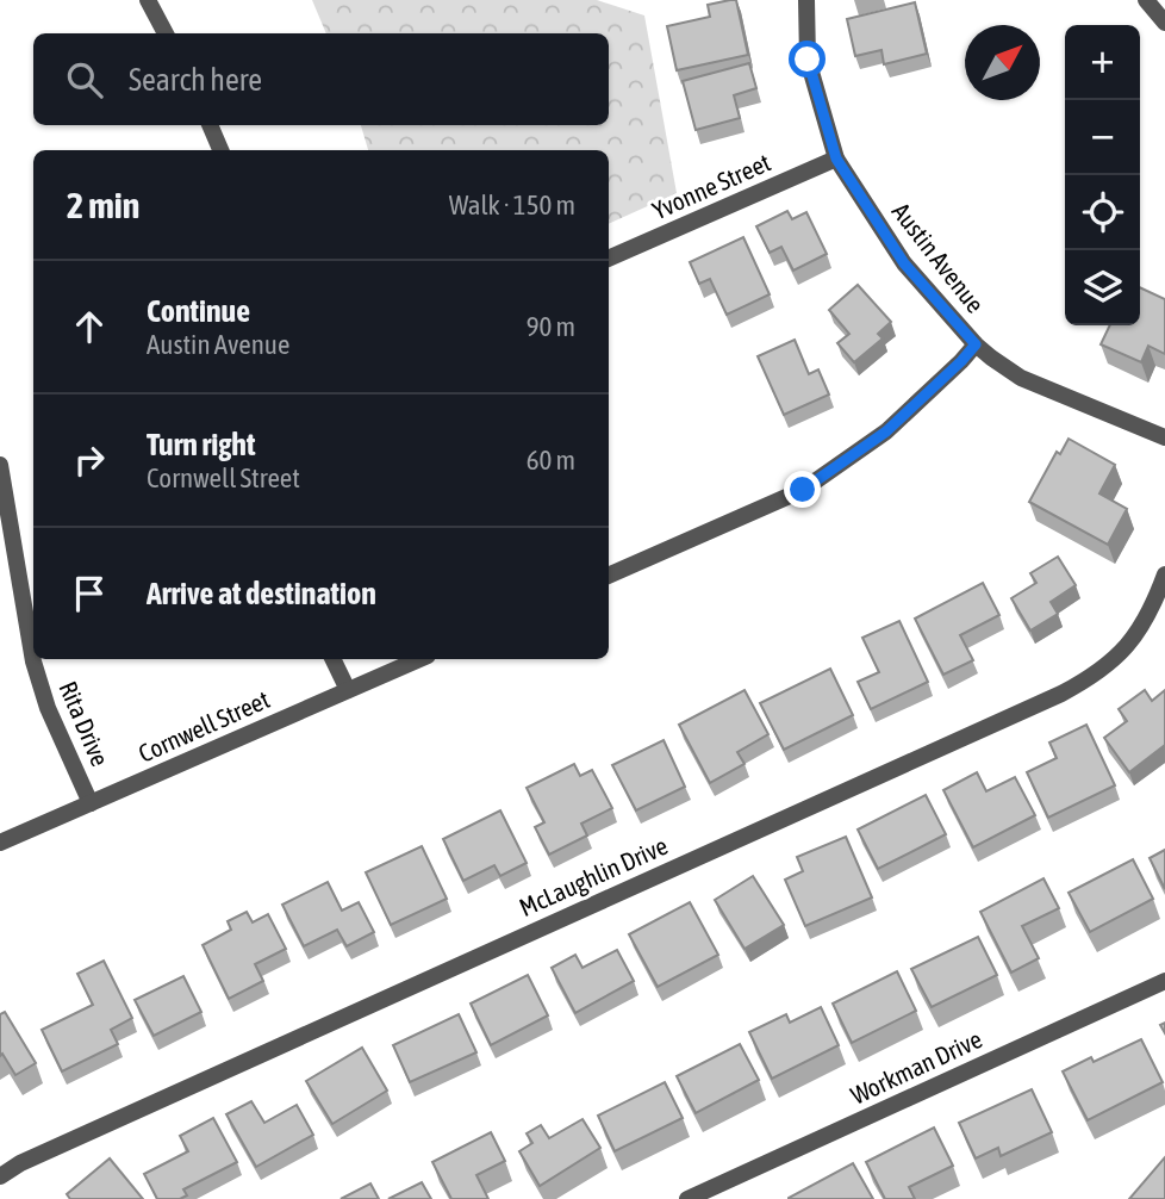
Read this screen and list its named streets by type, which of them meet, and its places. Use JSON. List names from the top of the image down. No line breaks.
{"streets":{"street":["Yvonne Street","Austin Avenue","Rita Drive","Cornwell Street","McLaughlin Drive","Workman Drive"]},"crossings":[["Yvonne Street","Austin Avenue"],["Rita Drive","Cornwell Street"]],"north":"top right","page":{"map_buttons":["+","−"],"search":"Search here","heading":["2 min","Walk · 150 m"],"list":[["Continue","Austin Avenue","90 m"],["Turn right","Cornwell Street","60 m"],"Arrive at destination"]}}
